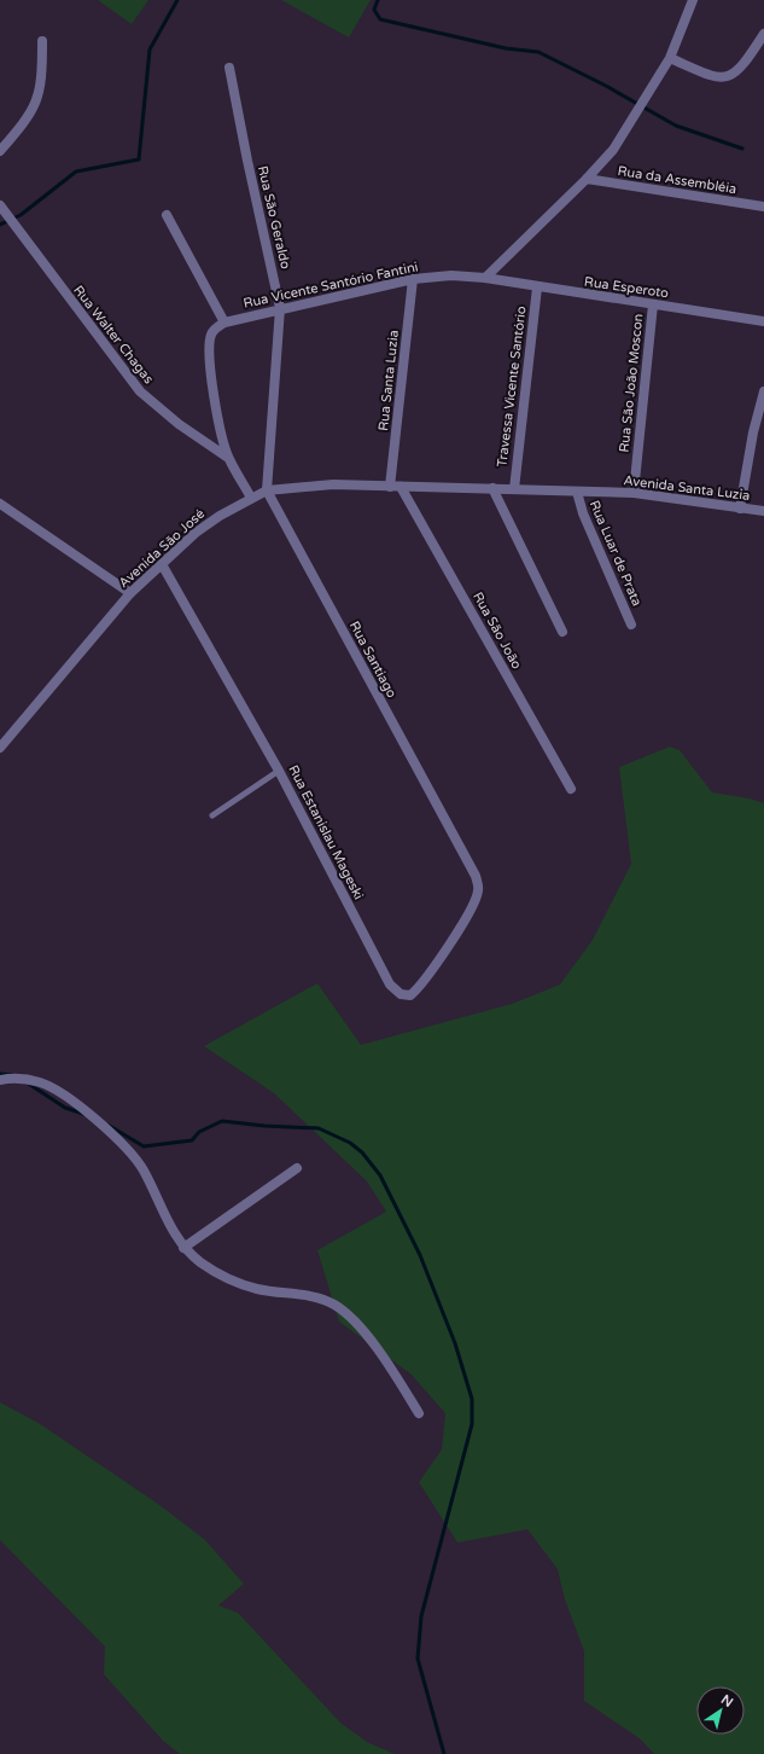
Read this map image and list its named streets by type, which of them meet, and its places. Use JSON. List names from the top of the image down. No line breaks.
{"streets":{"street":["Rua da Assembléia","Rua São Geraldo","Rua Vicente Santório Fantini","Rua Esperoto","Rua Walter Chagas","Rua Santa Luzia","Rua São João Moscon","Travessa Vicente Santório","Avenida Santa Luzia","Avenida São José","Rua Luar de Prata","Rua São João","Rua Santiago","Rua Estanislau Mageski"]},"crossings":[["Rua São Geraldo","Rua Vicente Santório Fantini"],["Rua São Geraldo","Avenida São José"],["Rua São Geraldo","Rua Santiago"],["Rua Vicente Santório Fantini","Rua Esperoto"],["Rua Vicente Santório Fantini","Rua Santa Luzia"],["Rua Esperoto","Rua São João Moscon"],["Rua Esperoto","Travessa Vicente Santório"],["Rua Santa Luzia","Avenida São José"],["Rua São João Moscon","Avenida Santa Luzia"],["Travessa Vicente Santório","Avenida São José"],["Avenida Santa Luzia","Avenida São José"],["Avenida Santa Luzia","Rua Luar de Prata"],["Avenida São José","Rua Luar de Prata"],["Avenida São José","Rua São João"],["Avenida São José","Rua Santiago"],["Avenida São José","Rua Estanislau Mageski"],["Rua Santiago","Rua Estanislau Mageski"]],"north":"top right"}
